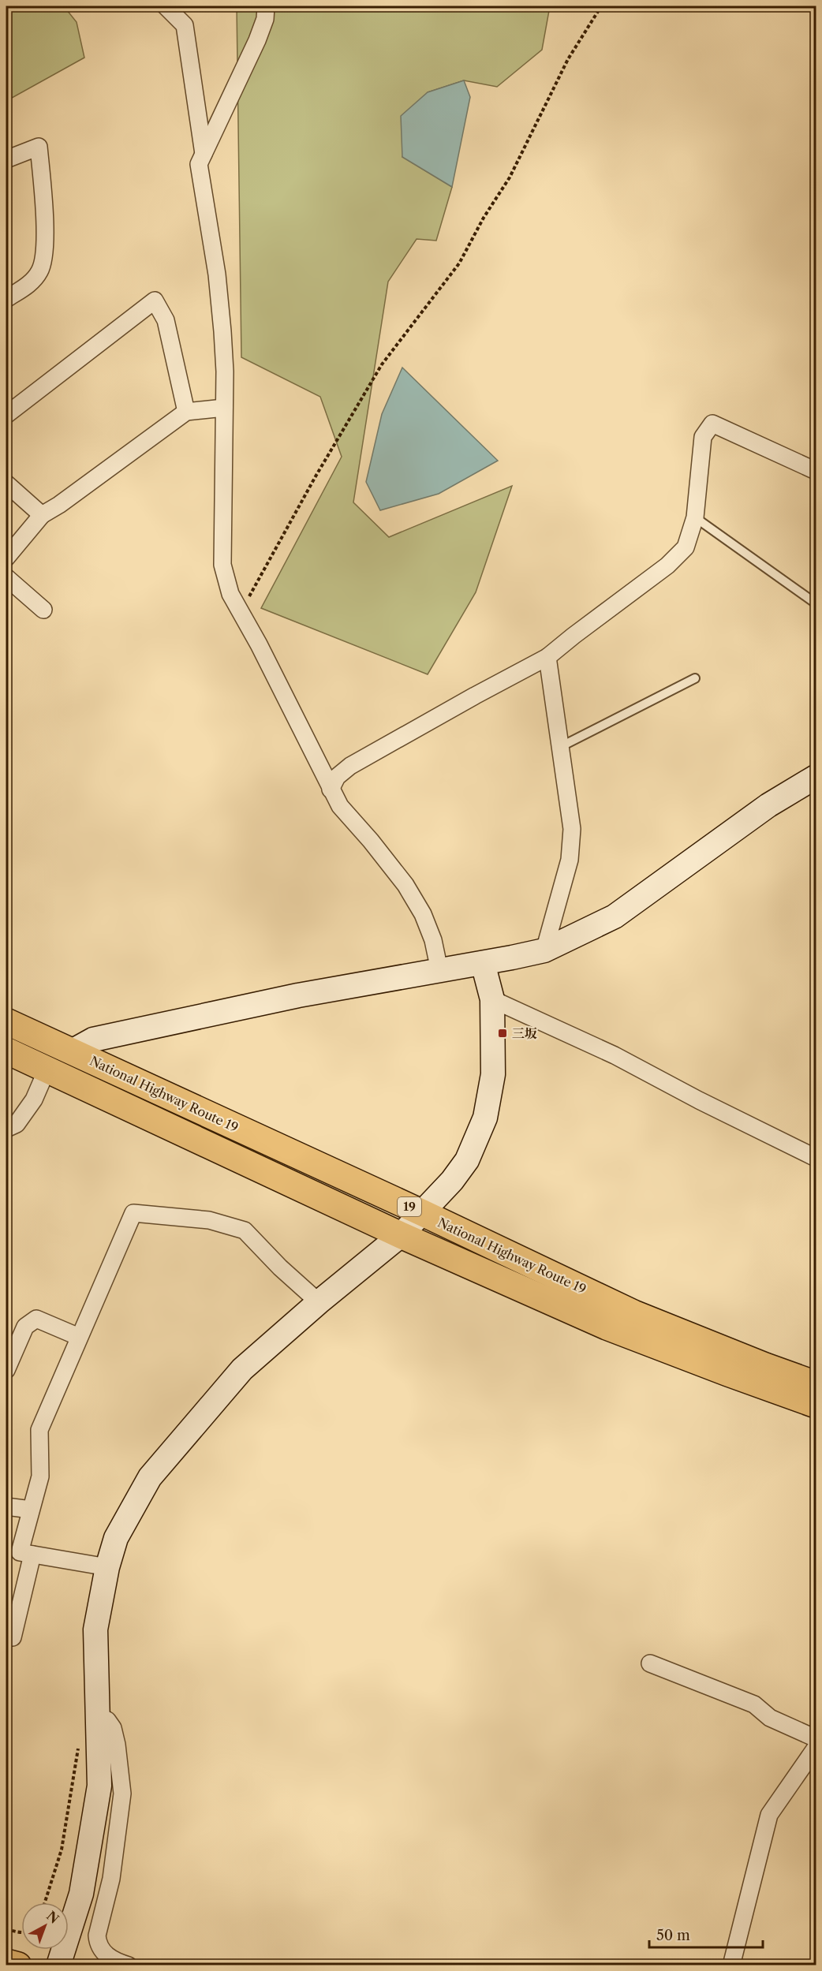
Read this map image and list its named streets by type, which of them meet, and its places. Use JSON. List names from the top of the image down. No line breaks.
{"streets":{"highway":["National Highway Route 19","19"]},"places":{"transit":["三坂"]},"scale_bar":"50 m","north":"top right"}
